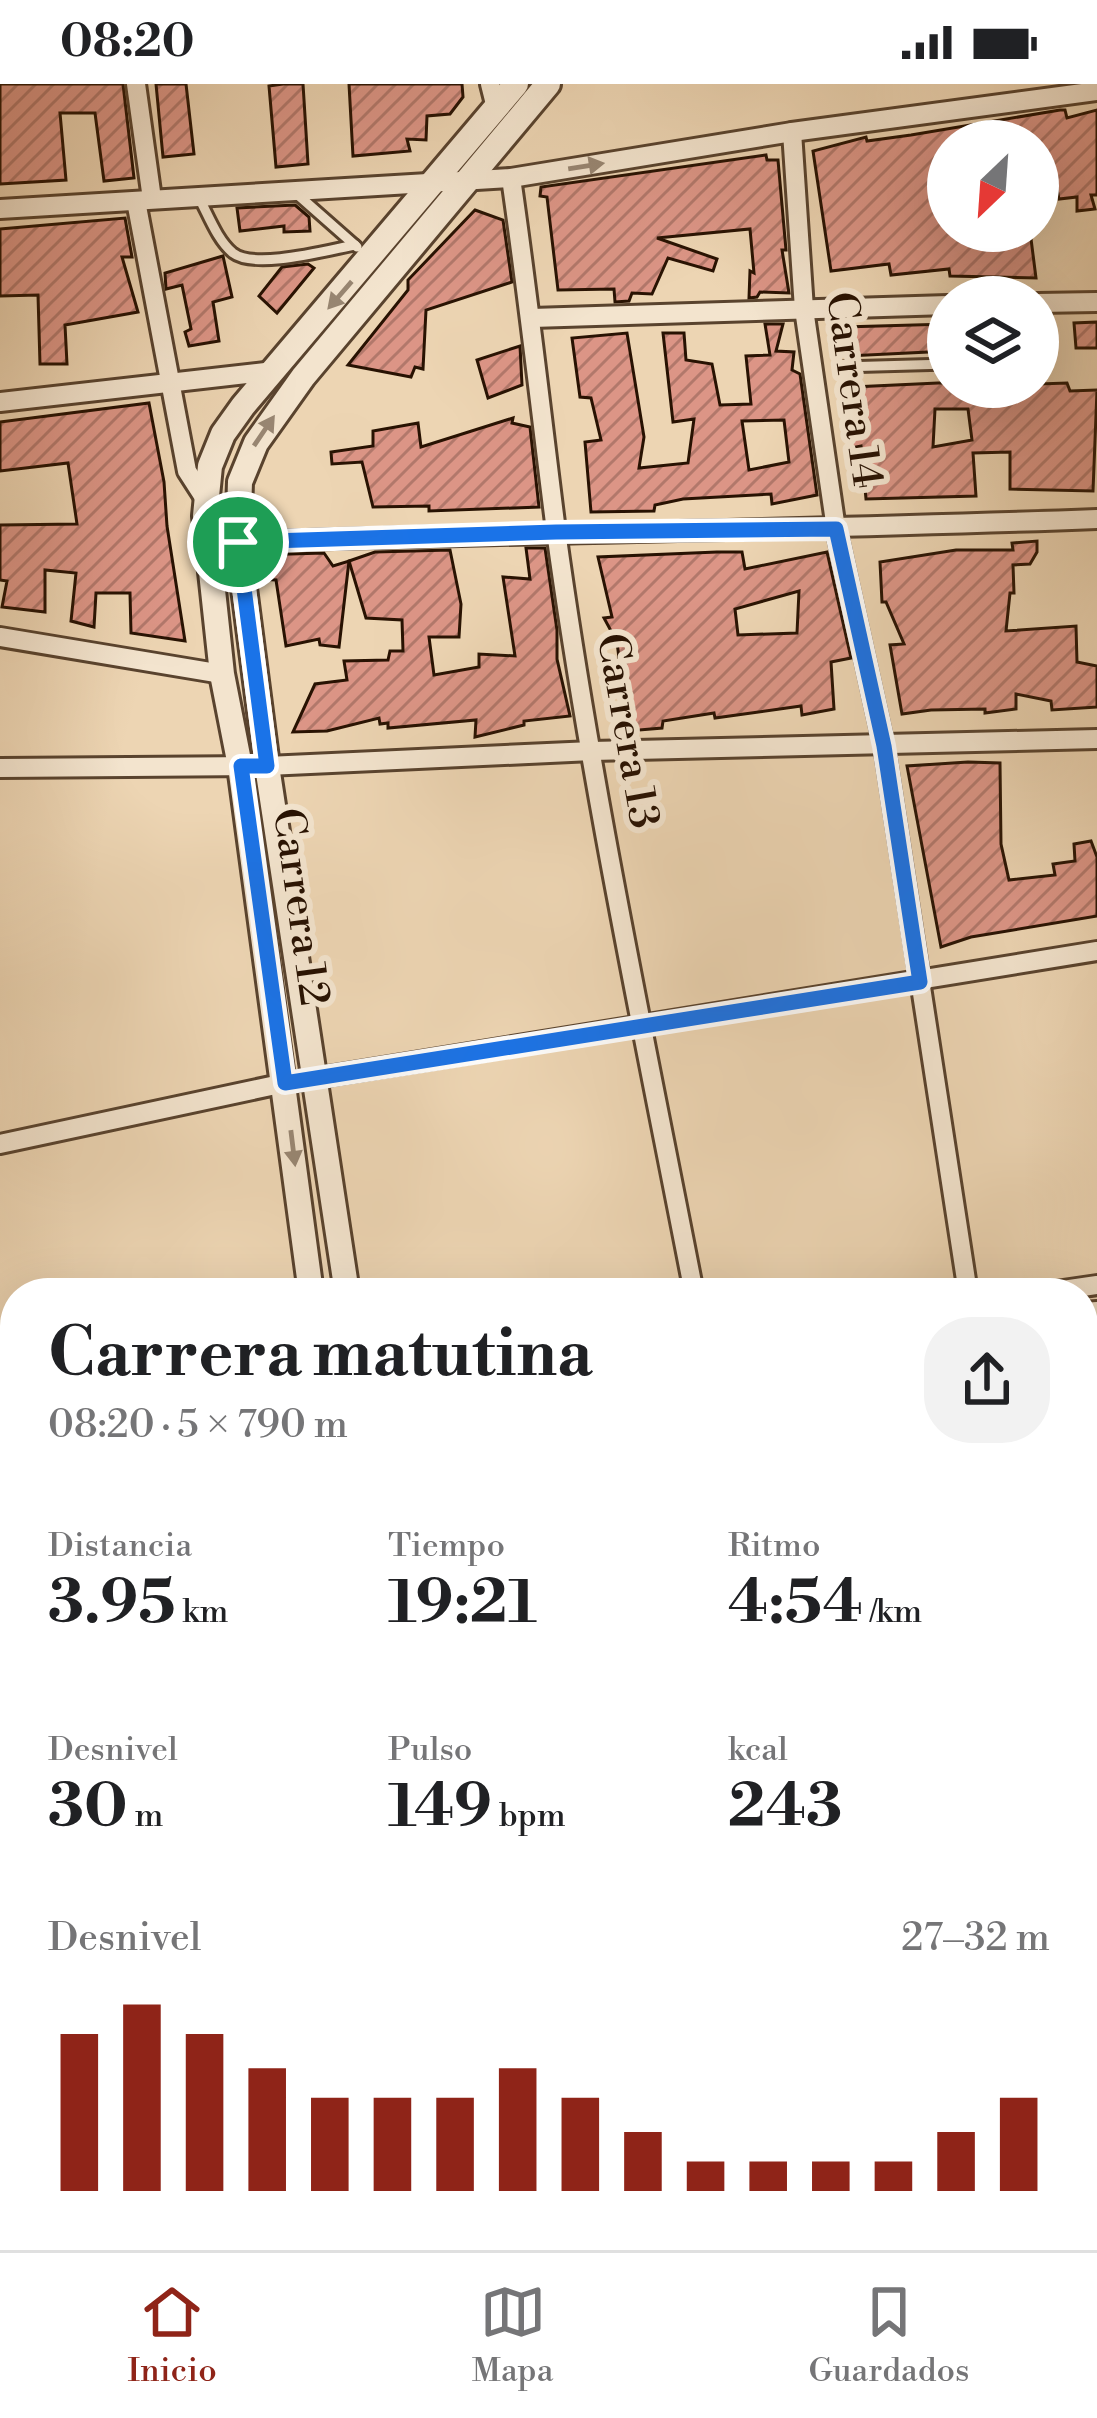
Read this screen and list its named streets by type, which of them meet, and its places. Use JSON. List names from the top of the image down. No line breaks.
{"streets":{"street":["Carrera 14","Carrera 13","Carrera 12"]},"north":"bottom left","page":{"status":"08:20","heading":["Carrera matutina","08:20 · 5 × 790 m"],"stats":[["Distancia","3.95 km"],["Tiempo","19:21"],["Ritmo","4:54 /km"],["Desnivel","30 m"],["Pulso","149 bpm"],["kcal","243"]],"chart":["Desnivel","27–32 m"],"tabs":["Inicio","Mapa","Guardados"]}}
